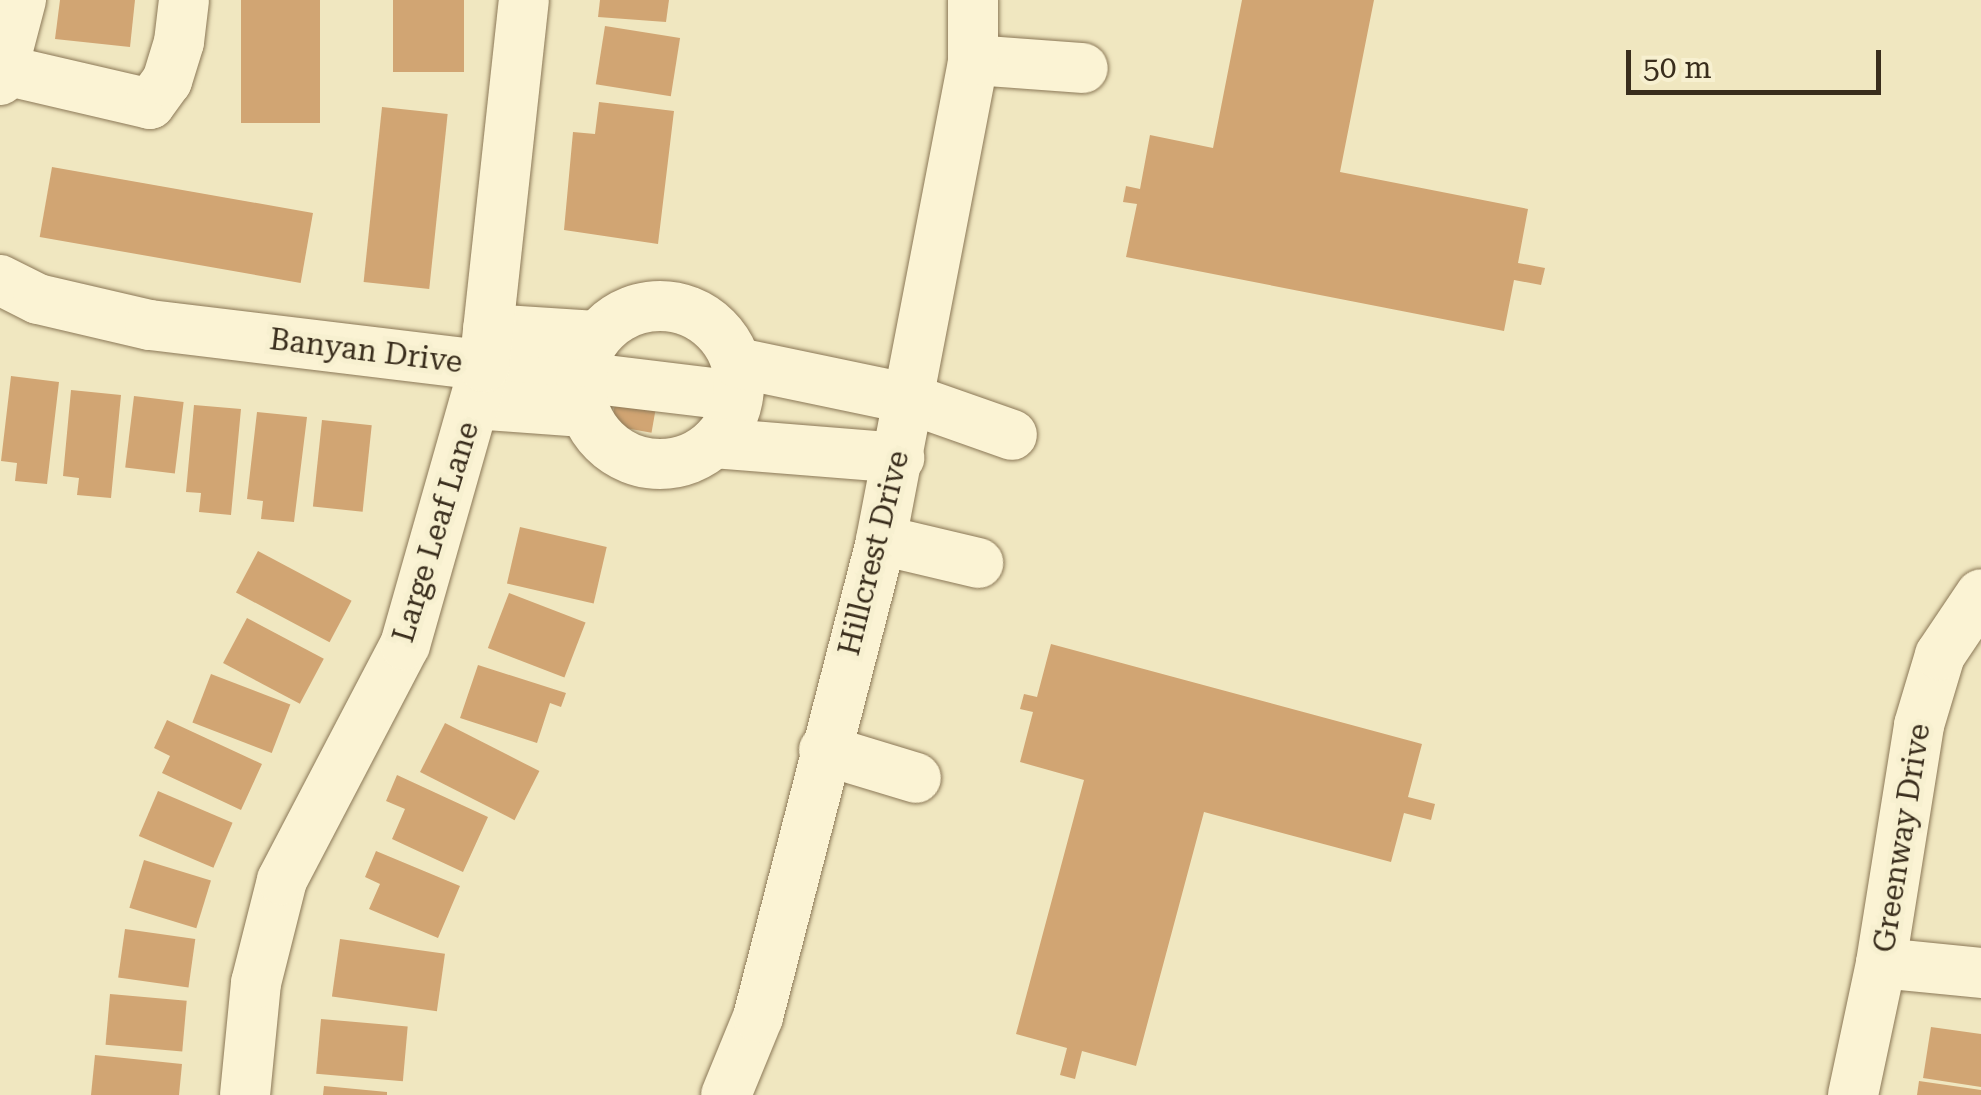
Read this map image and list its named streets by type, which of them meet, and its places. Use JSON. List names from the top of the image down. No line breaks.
{"streets":{"street":["Banyan Drive","Large Leaf Lane","Hillcrest Drive","Greenway Drive"]},"crossings":[["Banyan Drive","Large Leaf Lane"],["Banyan Drive","Hillcrest Drive"]],"scale_bar":"50 m"}
